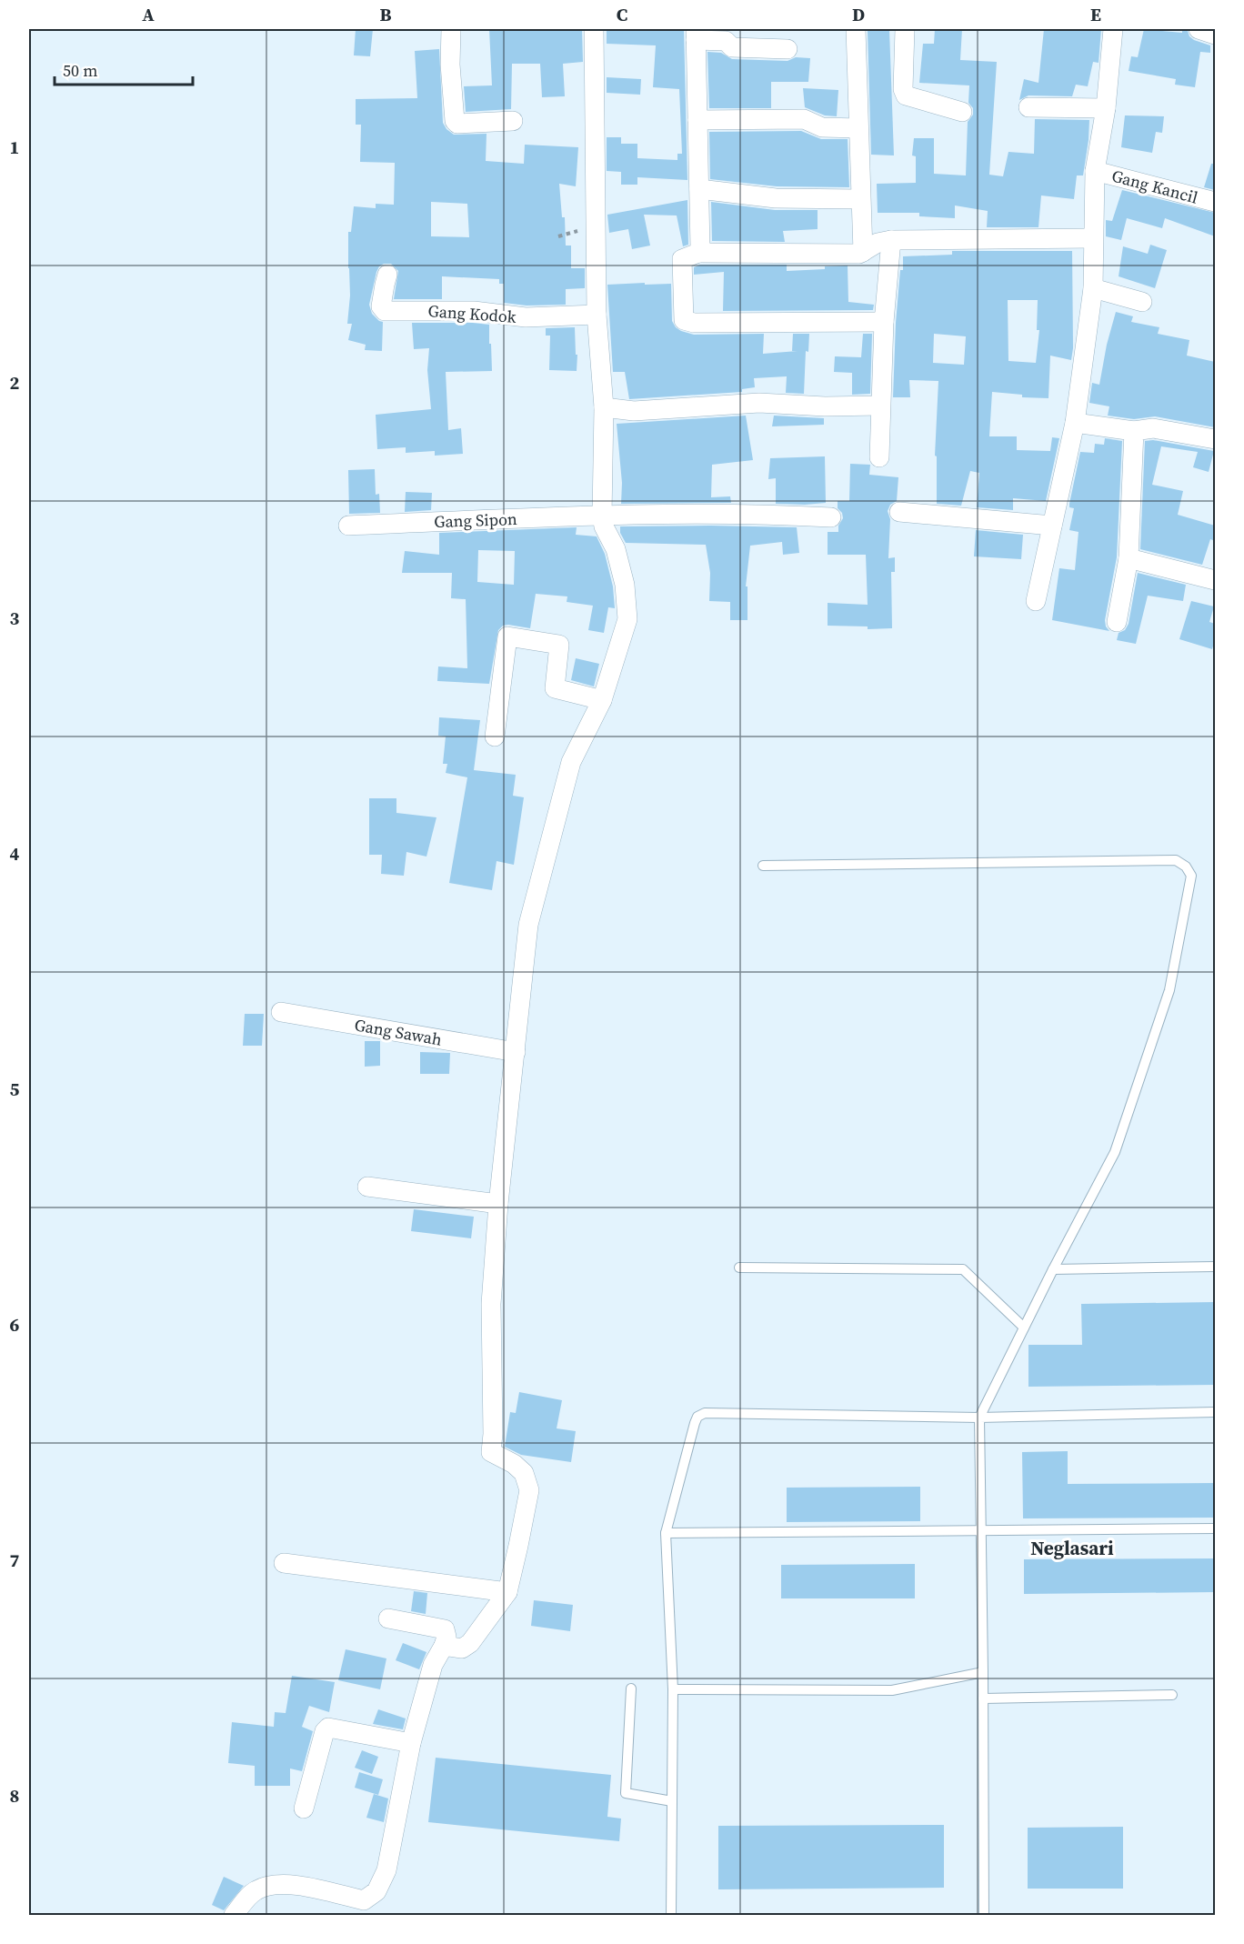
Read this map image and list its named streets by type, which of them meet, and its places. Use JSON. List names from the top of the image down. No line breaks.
{"streets":{"street":["Gang Kancil","Gang Kodok","Gang Sipon","Gang Sawah"]},"districts":["Neglasari"],"scale_bar":"50 m","grid":{"columns":["A","B","C","D","E"],"rows":["1","2","3","4","5","6","7","8"]}}
